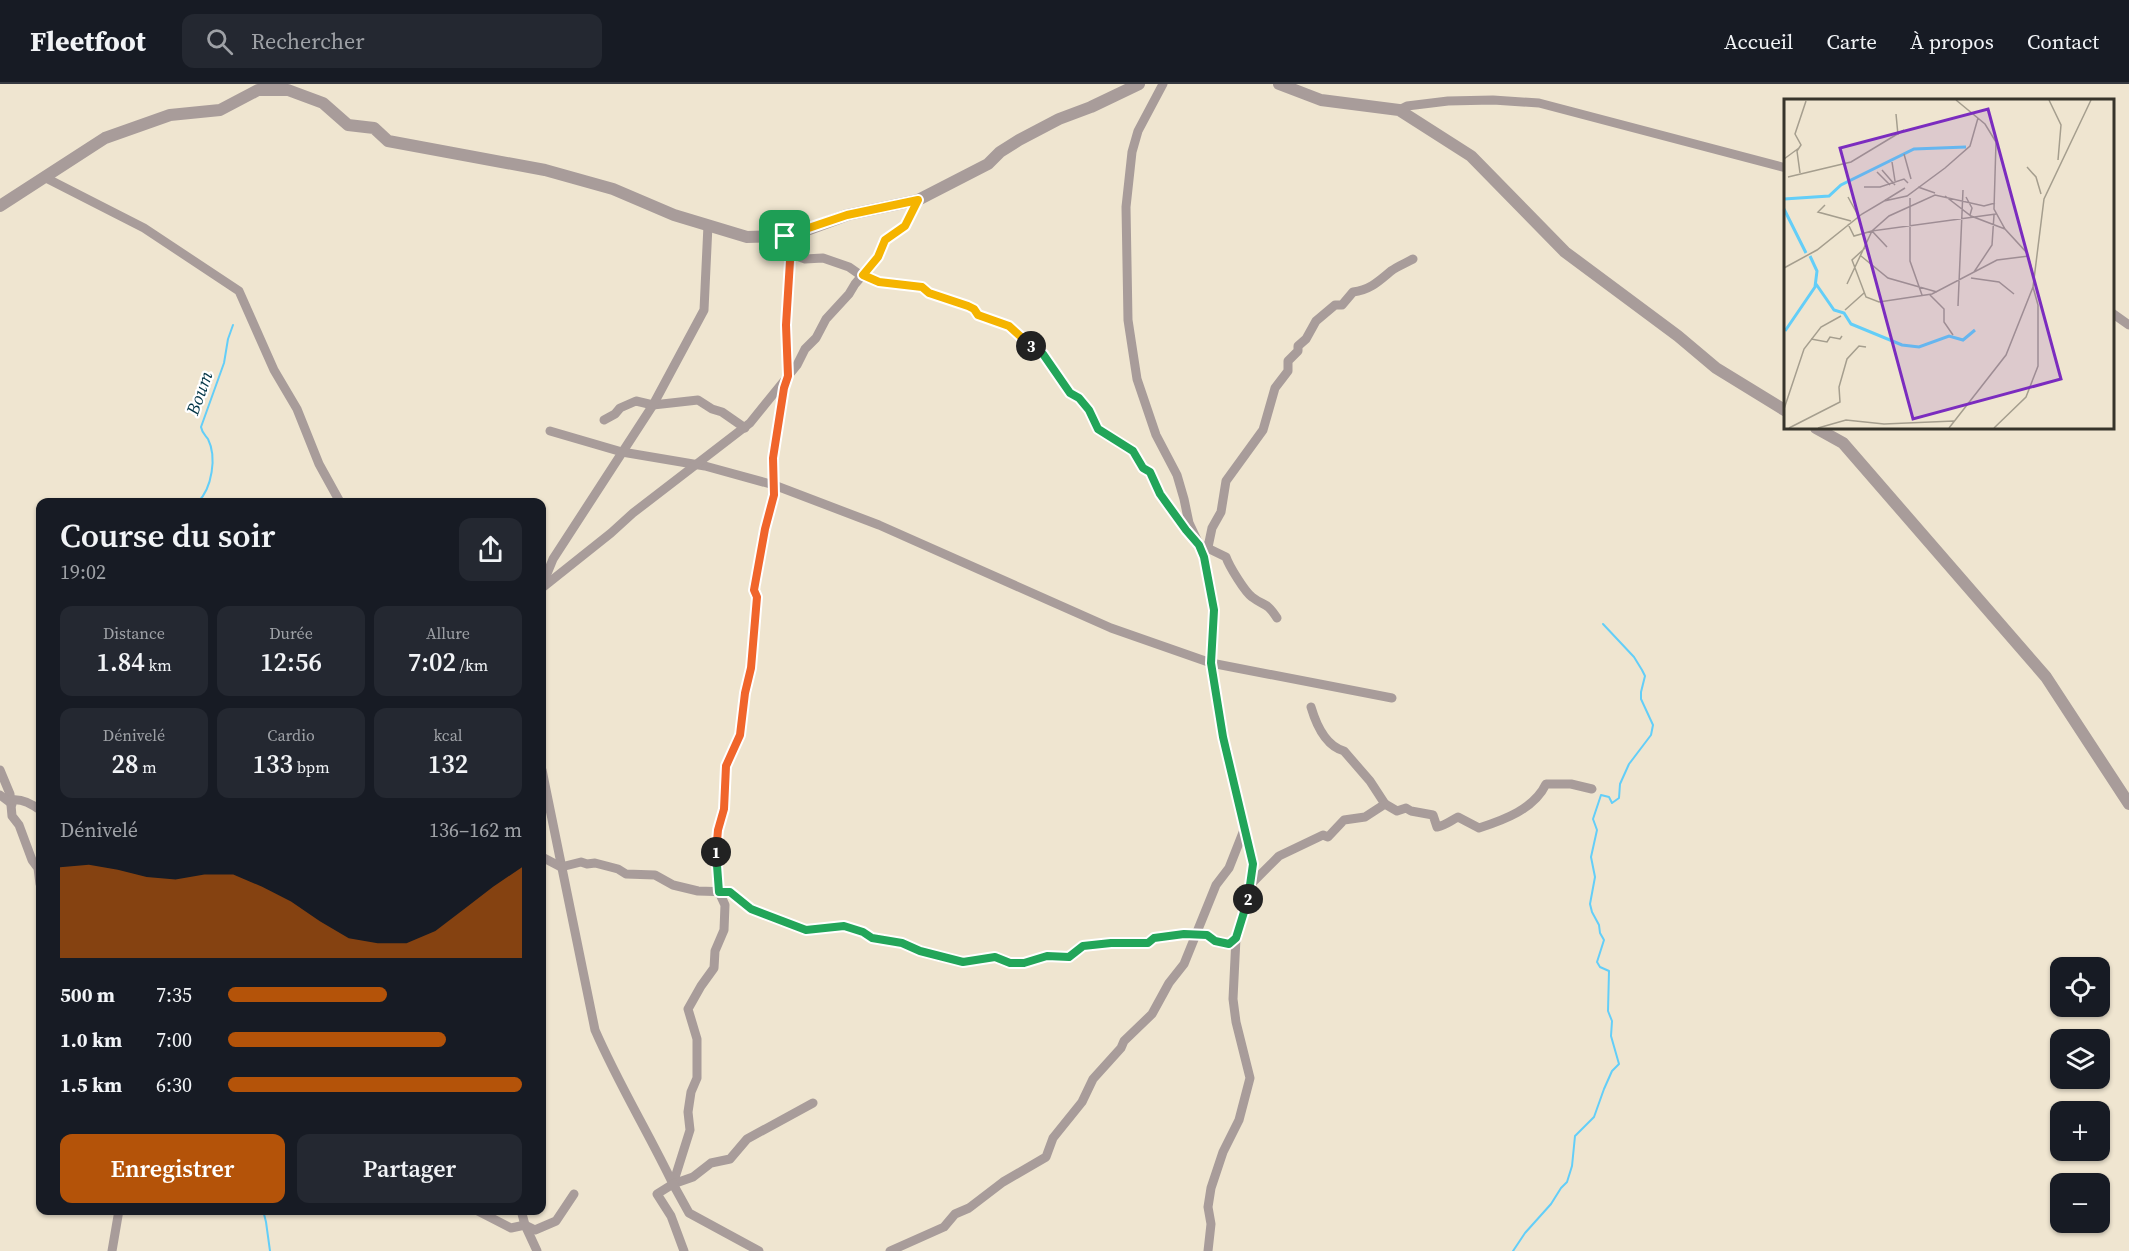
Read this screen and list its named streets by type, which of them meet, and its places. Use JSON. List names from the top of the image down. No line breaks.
{"water":["Boum"],"page":{"header":"Fleetfoot","search":"Rechercher","nav":["Accueil","Carte","À propos","Contact"],"pins":["3","1","2"],"heading":["Course du soir","19:02"],"stats":[["Distance","1.84 km"],["Durée","12:56"],["Allure","7:02 /km"],["Dénivelé","28 m"],["Cardio","133 bpm"],["kcal","132"]],"chart":["Dénivelé","136–162 m"],"map_buttons":["+","−"],"list":[{"name":"500 m","note":"7:35"},{"name":"1.0 km","note":"7:00"},{"name":"1.5 km","note":"6:30"}],"buttons":["Enregistrer","Partager"]}}
